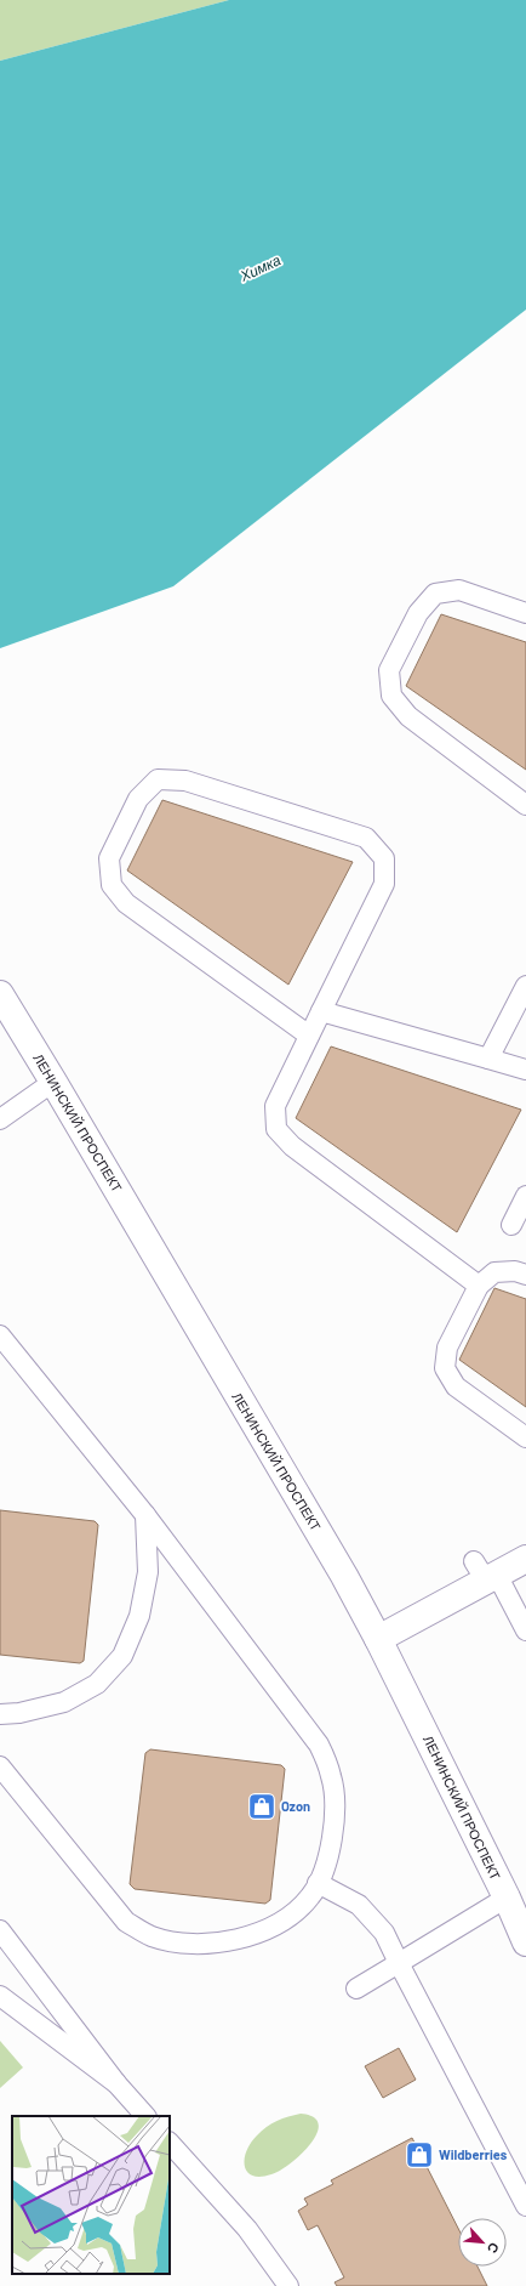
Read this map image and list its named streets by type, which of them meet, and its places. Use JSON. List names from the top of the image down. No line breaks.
{"streets":{"main road":["ЛЕНИНСКИЙ ПРОСПЕКТ"]},"water":["Химка"],"places":{"shop":["Ozon","Wildberries"]},"north":"bottom right"}
